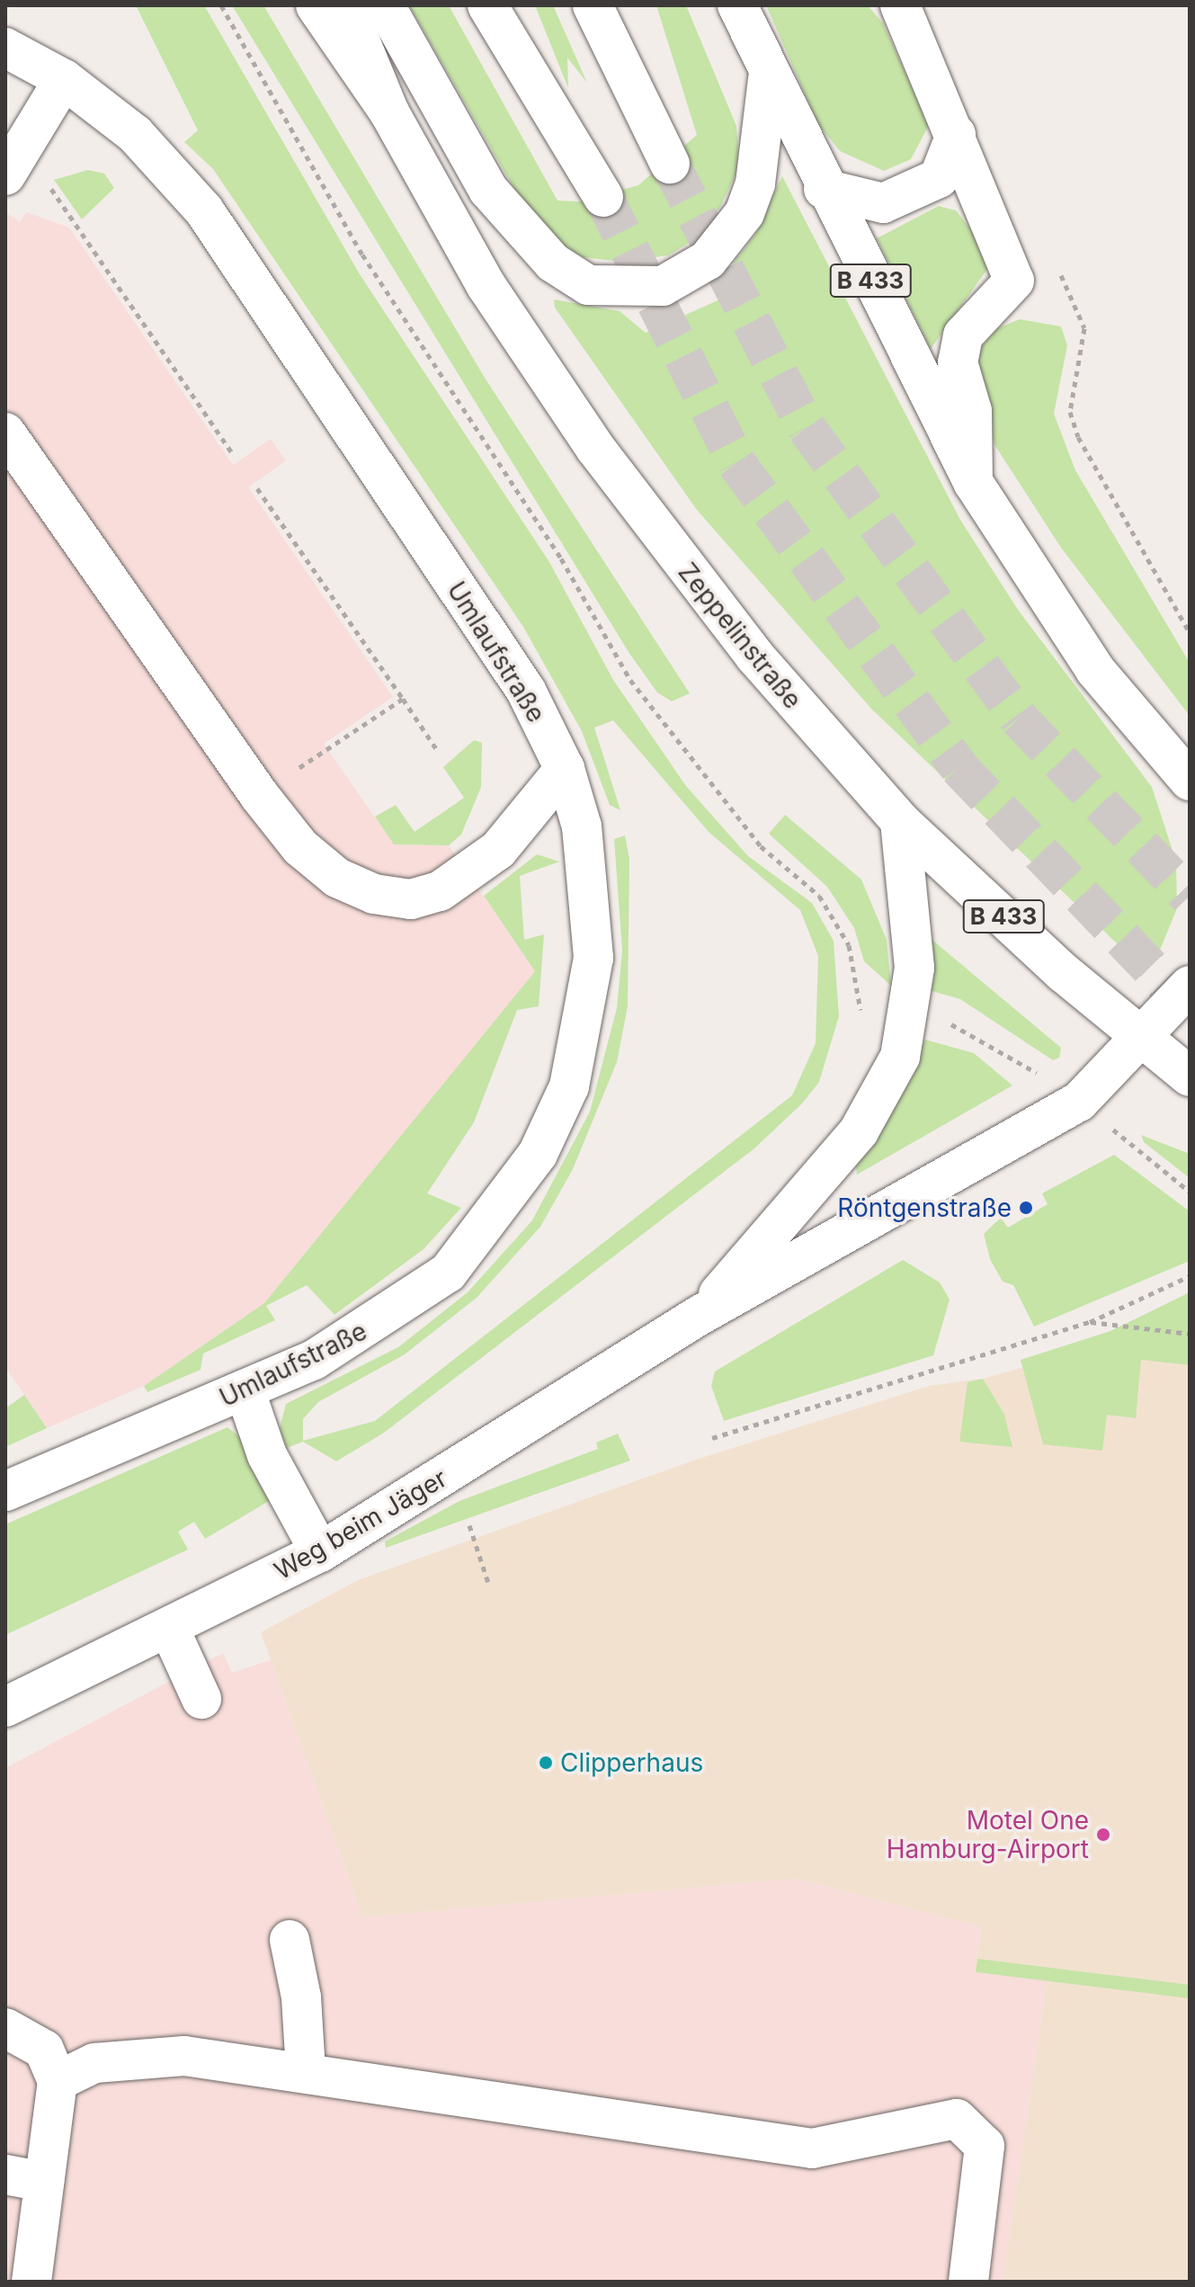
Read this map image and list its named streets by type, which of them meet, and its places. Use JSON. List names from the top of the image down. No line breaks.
{"streets":{"main road":["B 433","Zeppelinstraße","Umlaufstraße","Weg beim Jäger"]},"crossings":[["B 433","Zeppelinstraße"],["Zeppelinstraße","Weg beim Jäger"]],"places":["Röntgenstraße","Clipperhaus","Motel One Hamburg-Airport"]}
